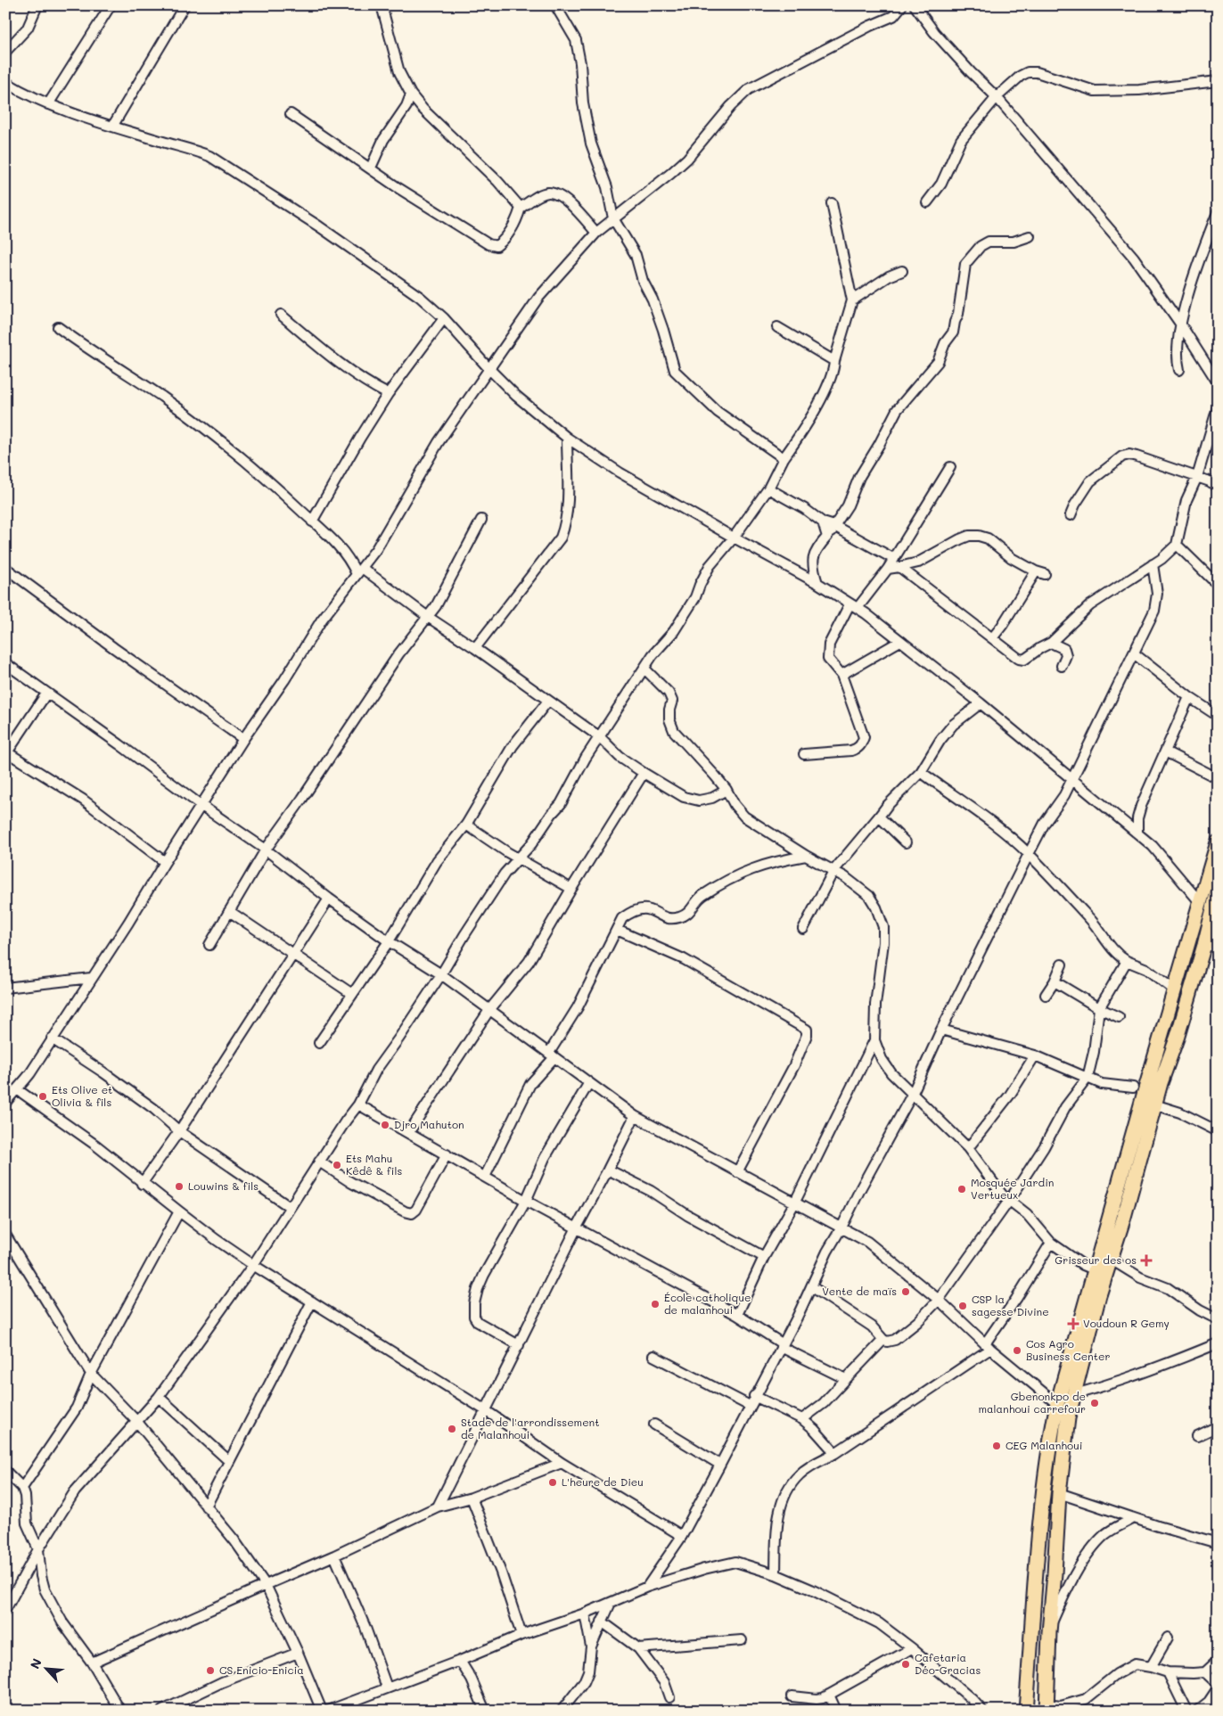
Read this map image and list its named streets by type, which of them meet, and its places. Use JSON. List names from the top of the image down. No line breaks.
{"places":{"other":["Ets Olive et Olivia & fils","Djro Mahuton","Ets Mahu Kêdê & fils","Louwins & fils","Mosquée Jardin Vertueux","Vente de maïs","École catholique de malanhoui","CSP la sagesse Divine","Cos Agro Business Center","Gbenonkpo de malanhoui carrefour","Stade de l'arrondissement de Malanhoui","CEG Malanhoui","L'heure de Dieu","Cafetaria Déo-Gracias","CS Enicio-Enicia"],"health":["Grisseur des os","Voudoun R Gemy"]},"north":"top left"}
